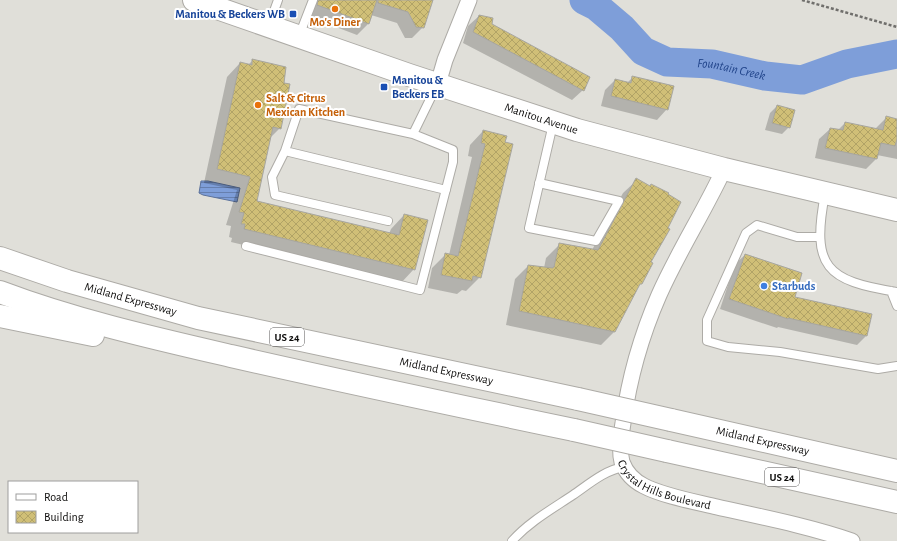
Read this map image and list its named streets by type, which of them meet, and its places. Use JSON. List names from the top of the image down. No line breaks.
{"streets":{"main road":["Manitou Avenue","Midland Expressway","US 24"],"street":["Crystal Hills Boulevard"]},"crossings":[["Manitou Avenue","Crystal Hills Boulevard"]],"water":["Fountain Creek"],"places":{"other":["Mo's Diner","Salt & Citrus Mexican Kitchen","Starbuds"],"transit":["Manitou & Beckers WB","Manitou & Beckers EB"]},"legend":["Road","Building"]}
